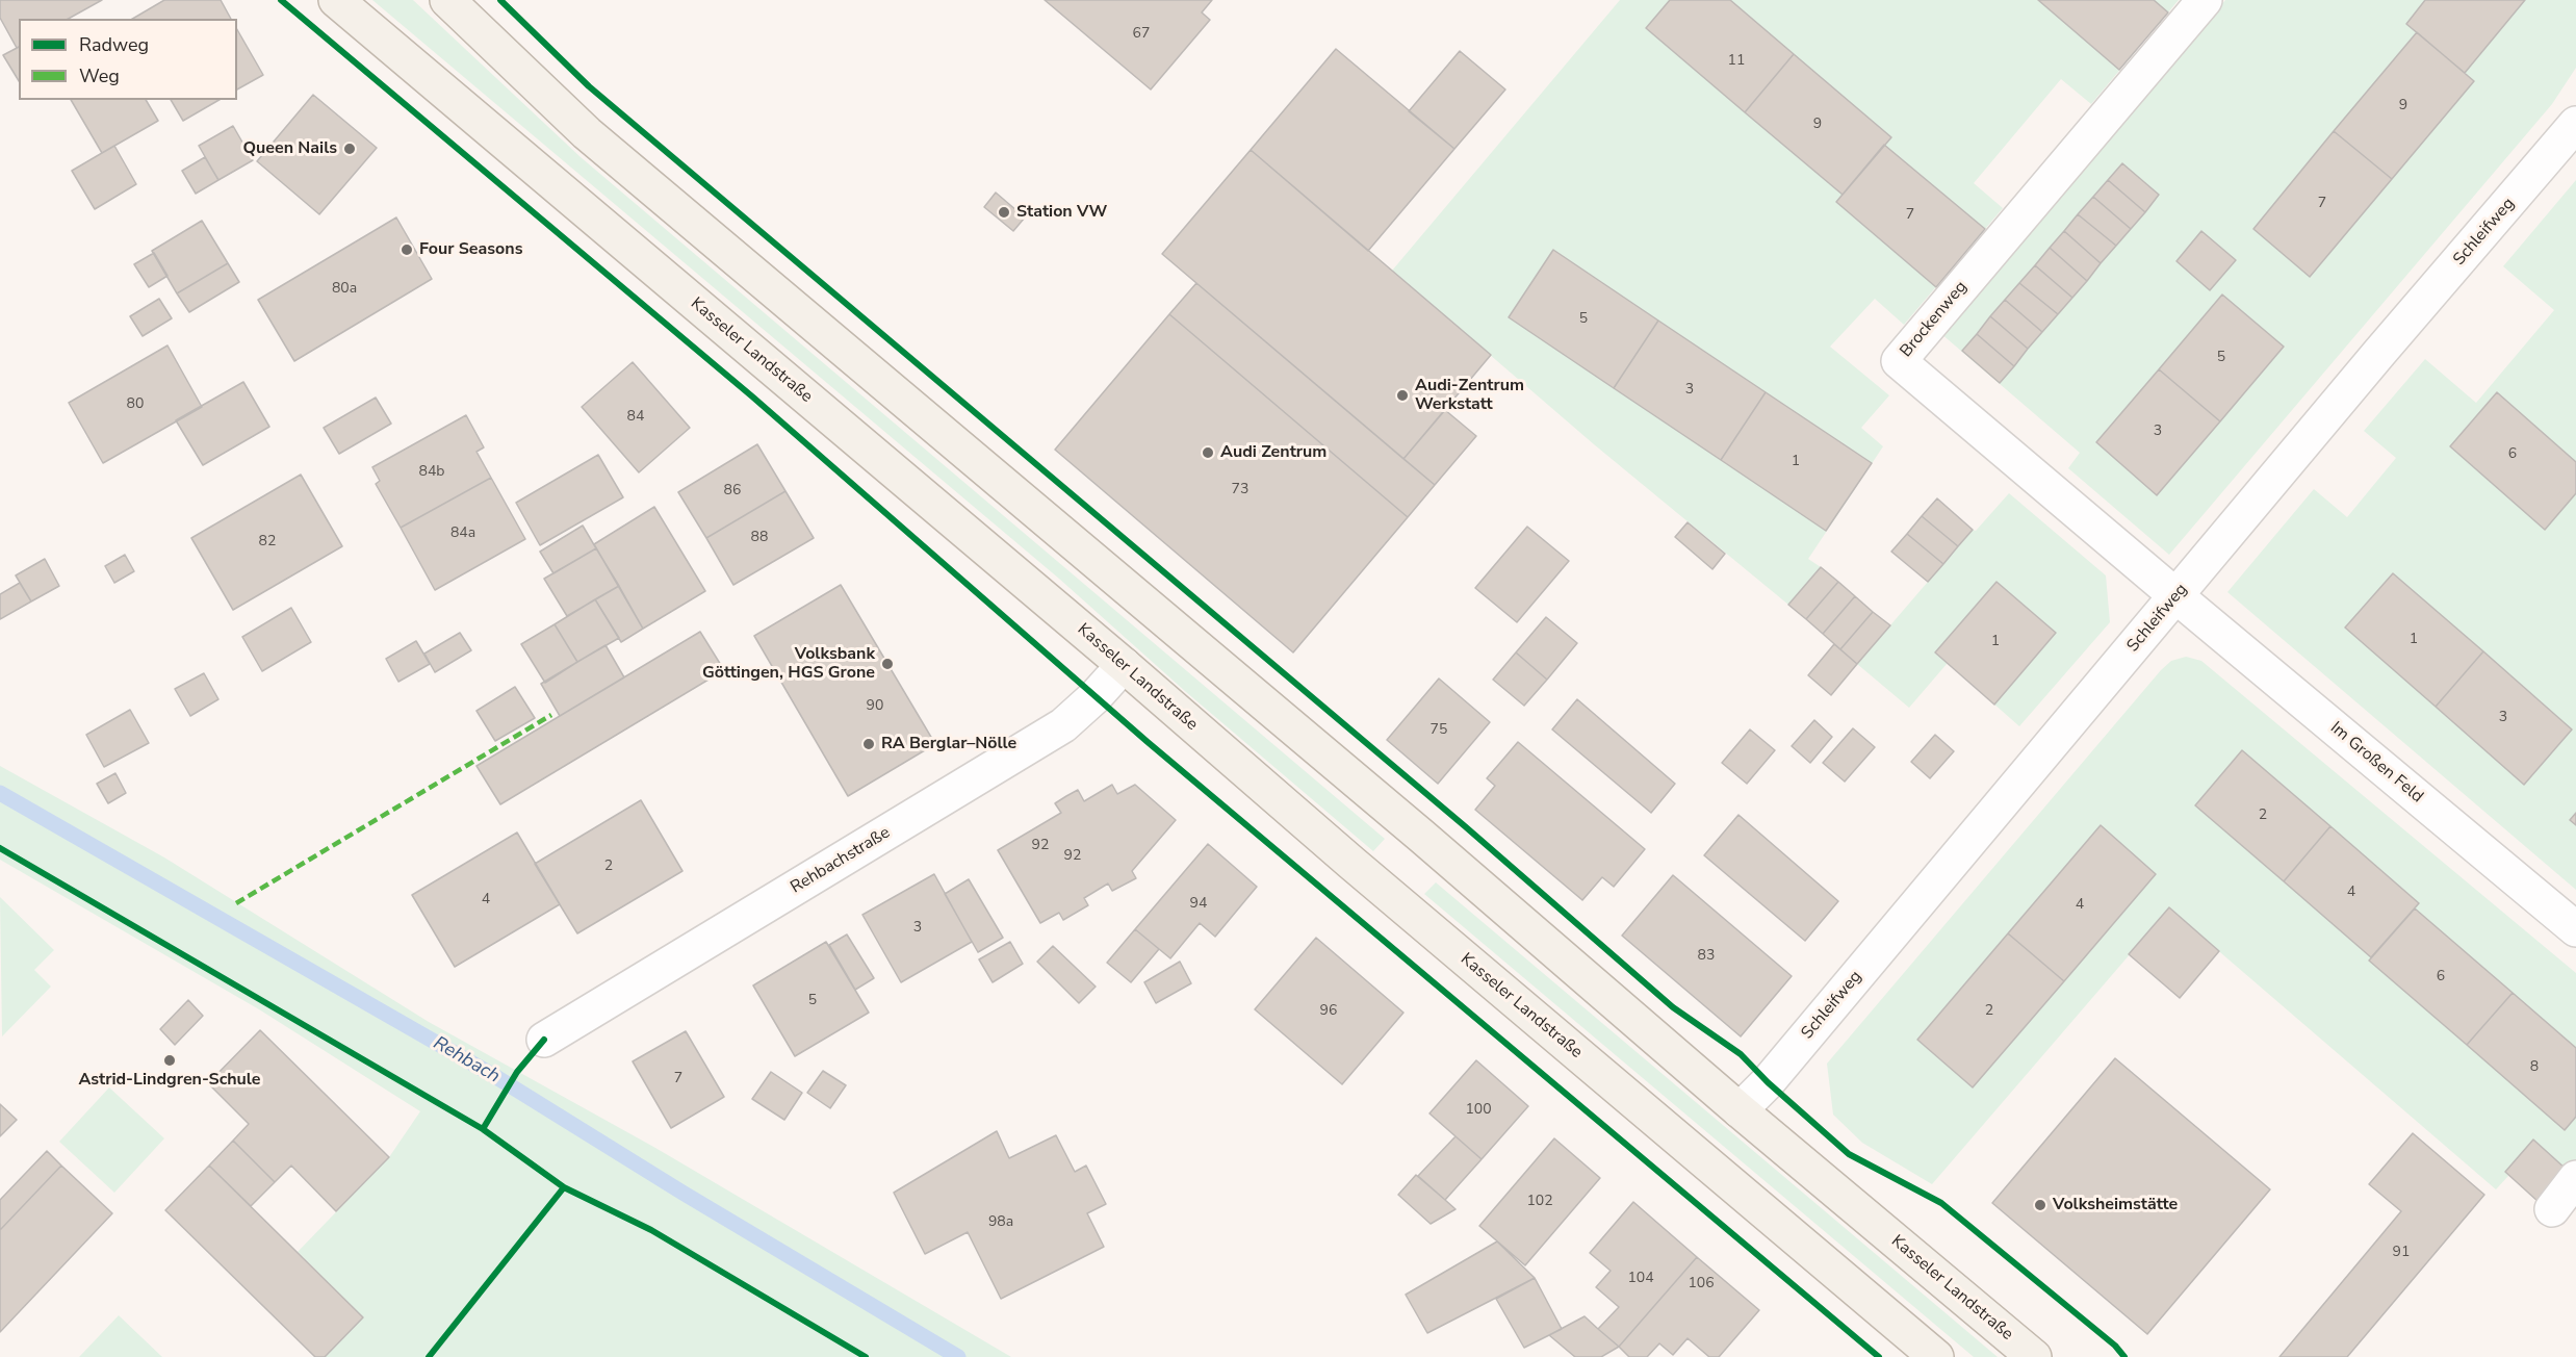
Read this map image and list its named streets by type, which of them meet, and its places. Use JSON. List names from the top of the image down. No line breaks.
{"streets":{"main road":["Kasseler Landstraße"],"street":["Schleifweg","Brockenweg","Im Großen Feld","Rehbachstraße"]},"crossings":[["Schleifweg","Brockenweg"],["Schleifweg","Kasseler Landstraße"],["Schleifweg","Im Großen Feld"],["Brockenweg","Im Großen Feld"],["Kasseler Landstraße","Rehbachstraße"]],"water":["Rehbach"],"places":["Queen Nails","Station VW","Four Seasons","Audi-Zentrum Werkstatt","Audi Zentrum","Volksbank Göttingen, HGS Grone","RA Berglar–Nölle","Astrid-Lindgren-Schule","Volksheimstätte"],"house_numbers":["67","11","9","9","7","7","80a","5","5","3","80","84","3","6","1","84b","73","86","84a","88","82","1","1","90","3","75","2","92","92","2","4","4","94","4","3","83","6","5","96","2","8","7","100","102","98a","91","104","106"],"legend":["Radweg","Weg"]}
